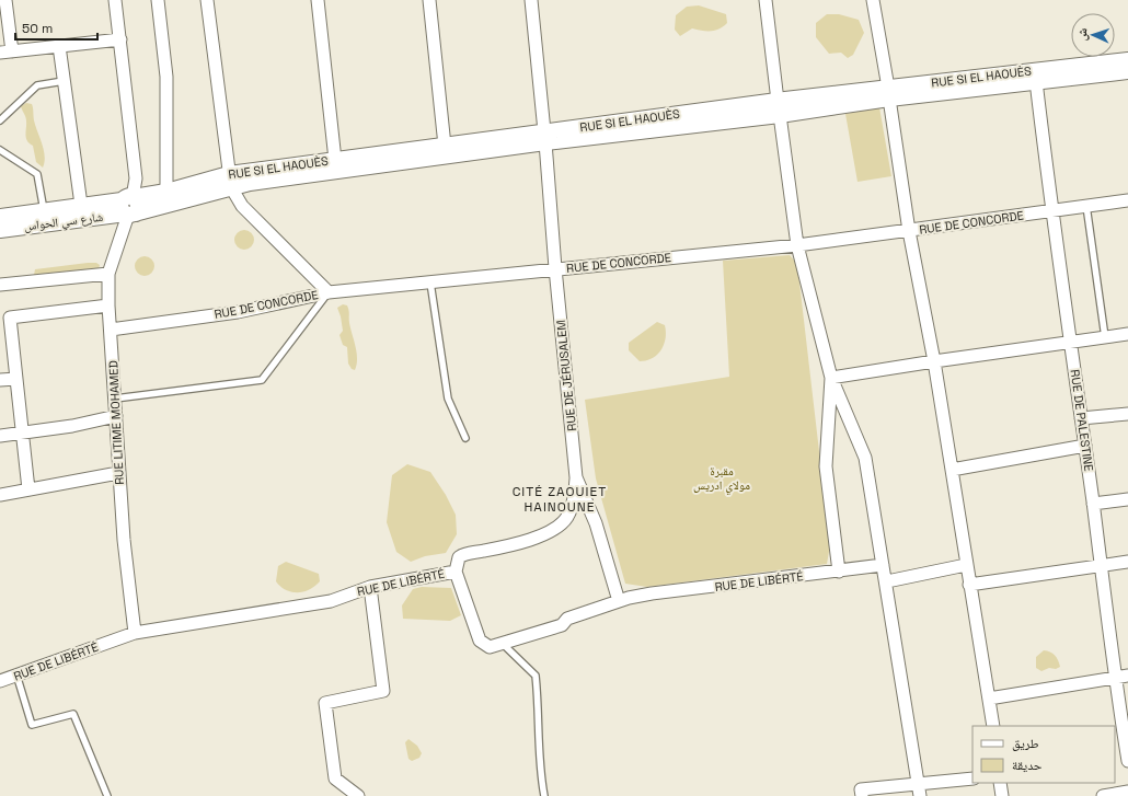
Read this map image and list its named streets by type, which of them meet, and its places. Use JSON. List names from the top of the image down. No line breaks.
{"streets":{"street":["RUE SI EL HAOUÈS","شارع سي الحواس","RUE DE CONCORDE","RUE DE JÉRUSALEM","RUE DE PALESTINE","RUE LITIME MOHAMED","RUE DE LIBÉRTÉ"]},"crossings":[["RUE SI EL HAOUÈS","شارع سي الحواس"],["RUE SI EL HAOUÈS","RUE DE JÉRUSALEM"],["RUE SI EL HAOUÈS","RUE DE PALESTINE"],["RUE SI EL HAOUÈS","RUE LITIME MOHAMED"],["شارع سي الحواس","RUE LITIME MOHAMED"],["RUE DE CONCORDE","RUE DE JÉRUSALEM"],["RUE DE CONCORDE","RUE DE PALESTINE"],["RUE DE CONCORDE","RUE LITIME MOHAMED"],["RUE DE JÉRUSALEM","RUE DE LIBÉRTÉ"],["RUE LITIME MOHAMED","RUE DE LIBÉRTÉ"]],"districts":["CITÉ ZAOUIET HAINOUNE"],"parks":["مقبرة مولاي ادريس"],"legend":["طريق","حديقة"],"scale_bar":"50 m","north":"left"}
